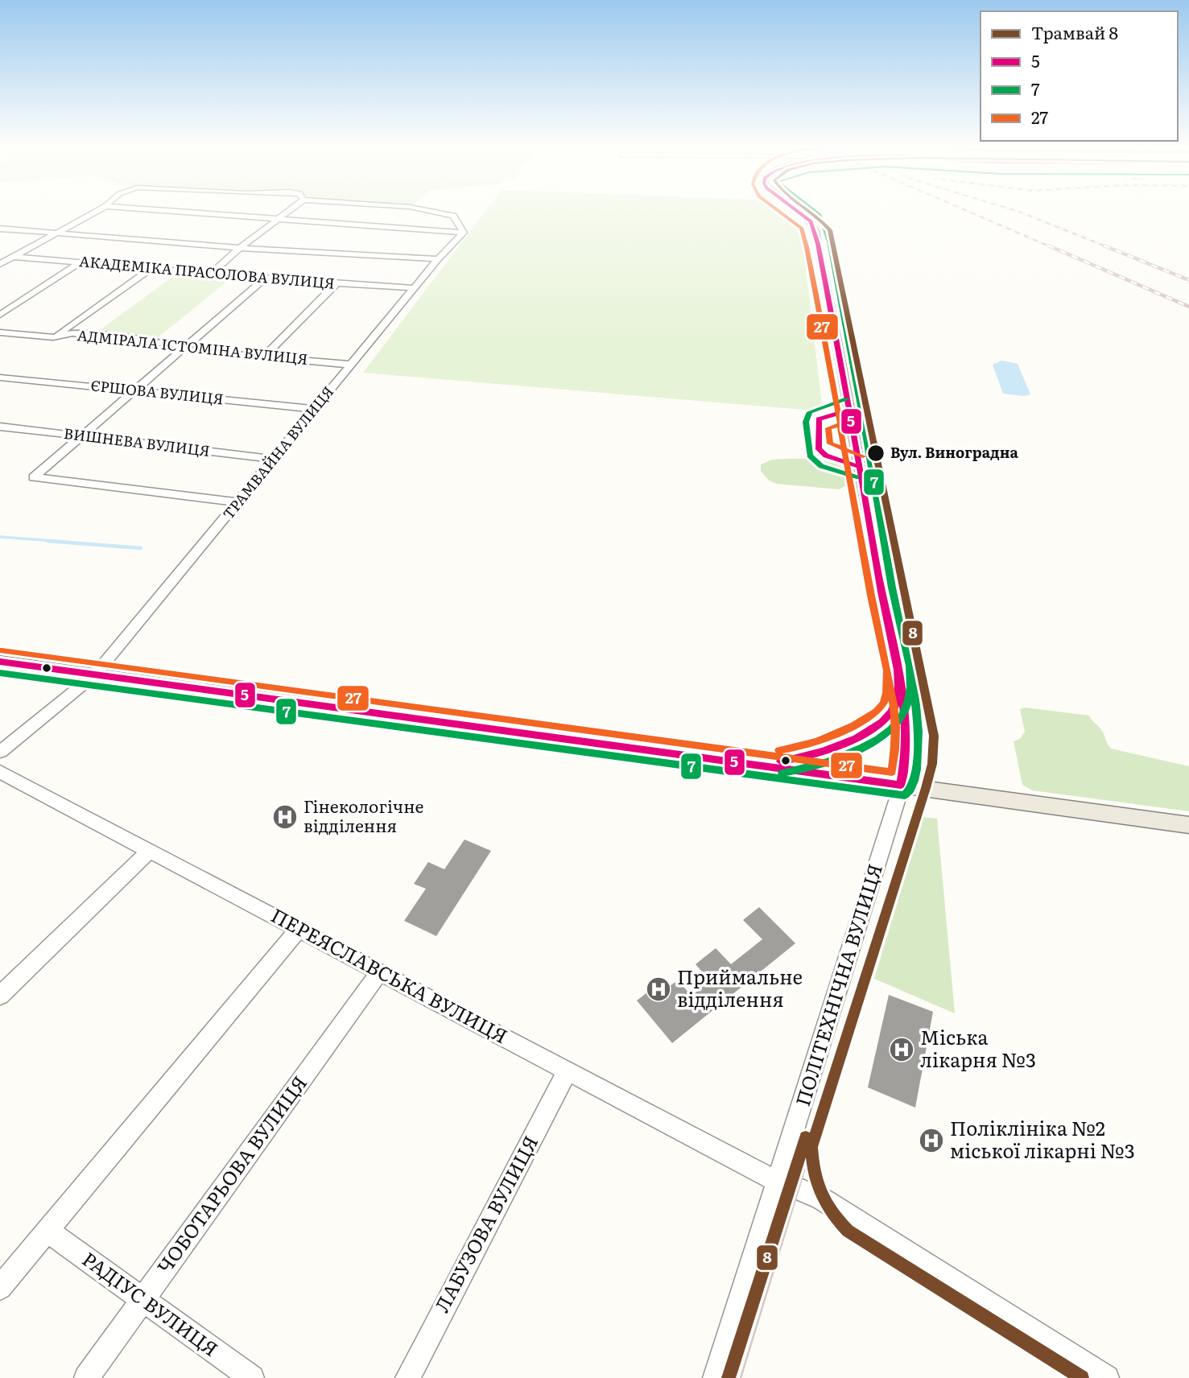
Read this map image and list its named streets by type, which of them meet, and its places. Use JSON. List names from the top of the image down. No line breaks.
{"streets":{"street":["АКАДЕМІКА ПРАСОЛОВА ВУЛИЦЯ","АДМІРАЛА ІСТОМІНА ВУЛИЦЯ","ЄРШОВА ВУЛИЦЯ","ВИШНЕВА ВУЛИЦЯ","ТРАМВАЙНА ВУЛИЦЯ","ПЕРЕЯСЛАВСЬКА ВУЛИЦЯ","ПОЛІТЕХНІЧНА ВУЛИЦЯ","ЧОБОТАРЬОВА ВУЛИЦЯ","ЛАБУЗОВА ВУЛИЦЯ","РАДІУС ВУЛИЦЯ"]},"crossings":[["АКАДЕМІКА ПРАСОЛОВА ВУЛИЦЯ","ТРАМВАЙНА ВУЛИЦЯ"],["АДМІРАЛА ІСТОМІНА ВУЛИЦЯ","ТРАМВАЙНА ВУЛИЦЯ"],["ЄРШОВА ВУЛИЦЯ","ТРАМВАЙНА ВУЛИЦЯ"],["ВИШНЕВА ВУЛИЦЯ","ТРАМВАЙНА ВУЛИЦЯ"],["ПЕРЕЯСЛАВСЬКА ВУЛИЦЯ","ПОЛІТЕХНІЧНА ВУЛИЦЯ"],["ПЕРЕЯСЛАВСЬКА ВУЛИЦЯ","ЧОБОТАРЬОВА ВУЛИЦЯ"],["ПЕРЕЯСЛАВСЬКА ВУЛИЦЯ","ЛАБУЗОВА ВУЛИЦЯ"],["ЧОБОТАРЬОВА ВУЛИЦЯ","РАДІУС ВУЛИЦЯ"]],"places":{"other":["Вул. Виноградна"],"hospital":["Гінекологічне відділення","Приймальне відділення","Міська лікарня №3","Поліклініка №2 міської лікарні №3"]},"lines":["tram line 8","transit line 5","transit line 7","transit line 27"],"legend":["Трамвай 8","5","7","27"]}
